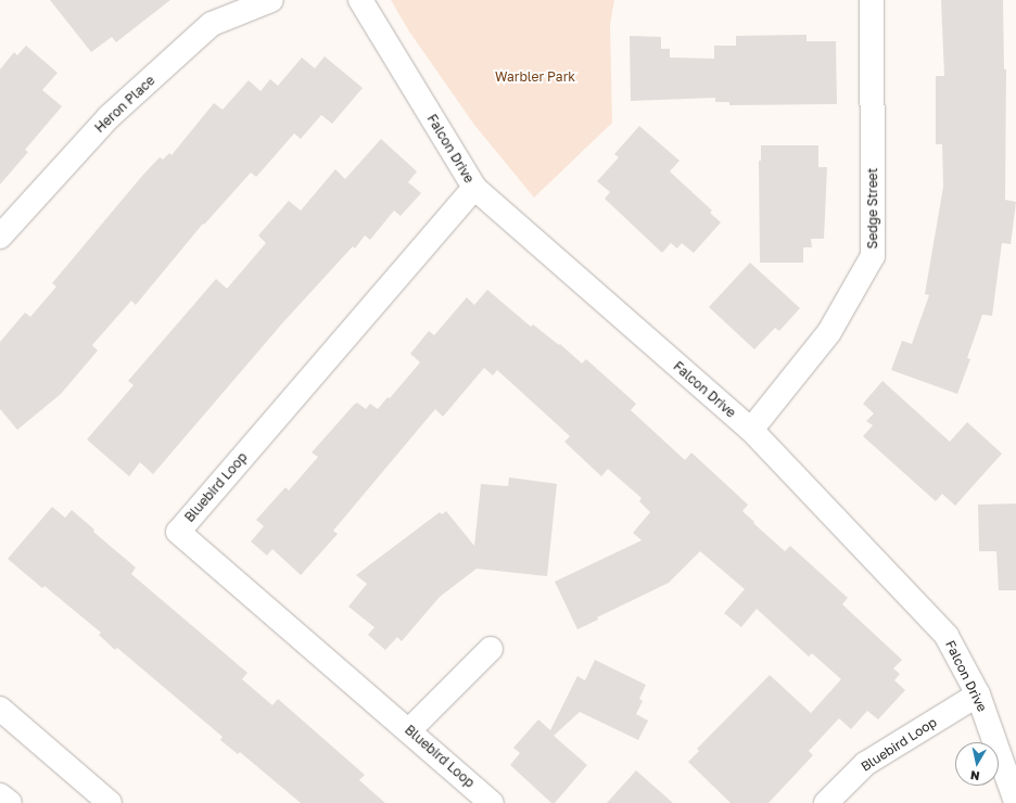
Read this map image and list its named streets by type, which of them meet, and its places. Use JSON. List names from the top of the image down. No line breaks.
{"streets":{"street":["Heron Place","Falcon Drive","Sedge Street","Bluebird Loop"]},"crossings":[["Falcon Drive","Sedge Street"],["Falcon Drive","Bluebird Loop"]],"parks":["Warbler Park"],"north":"bottom"}
